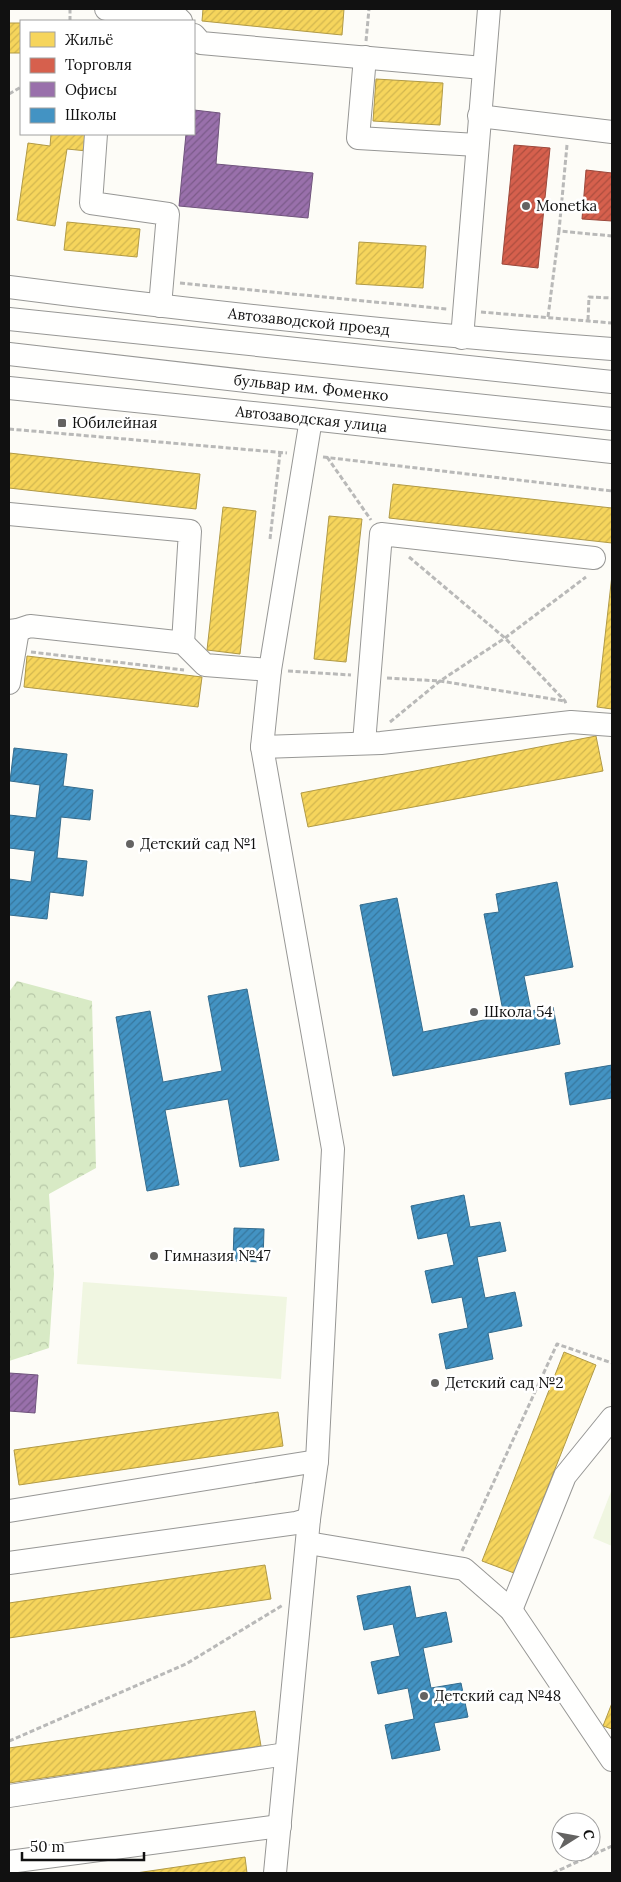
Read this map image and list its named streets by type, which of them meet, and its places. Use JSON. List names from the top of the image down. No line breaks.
{"streets":{"street":["Автозаводской проезд","бульвар им. Фоменко","Автозаводская улица"]},"places":{"other":["Monetka","Детский сад №1","Школа 54","Гимназия №47","Детский сад №2","Детский сад №48"],"transit":["Юбилейная"]},"legend":["Жильё","Торговля","Офисы","Школы"],"scale_bar":"50 m","north":"right"}
